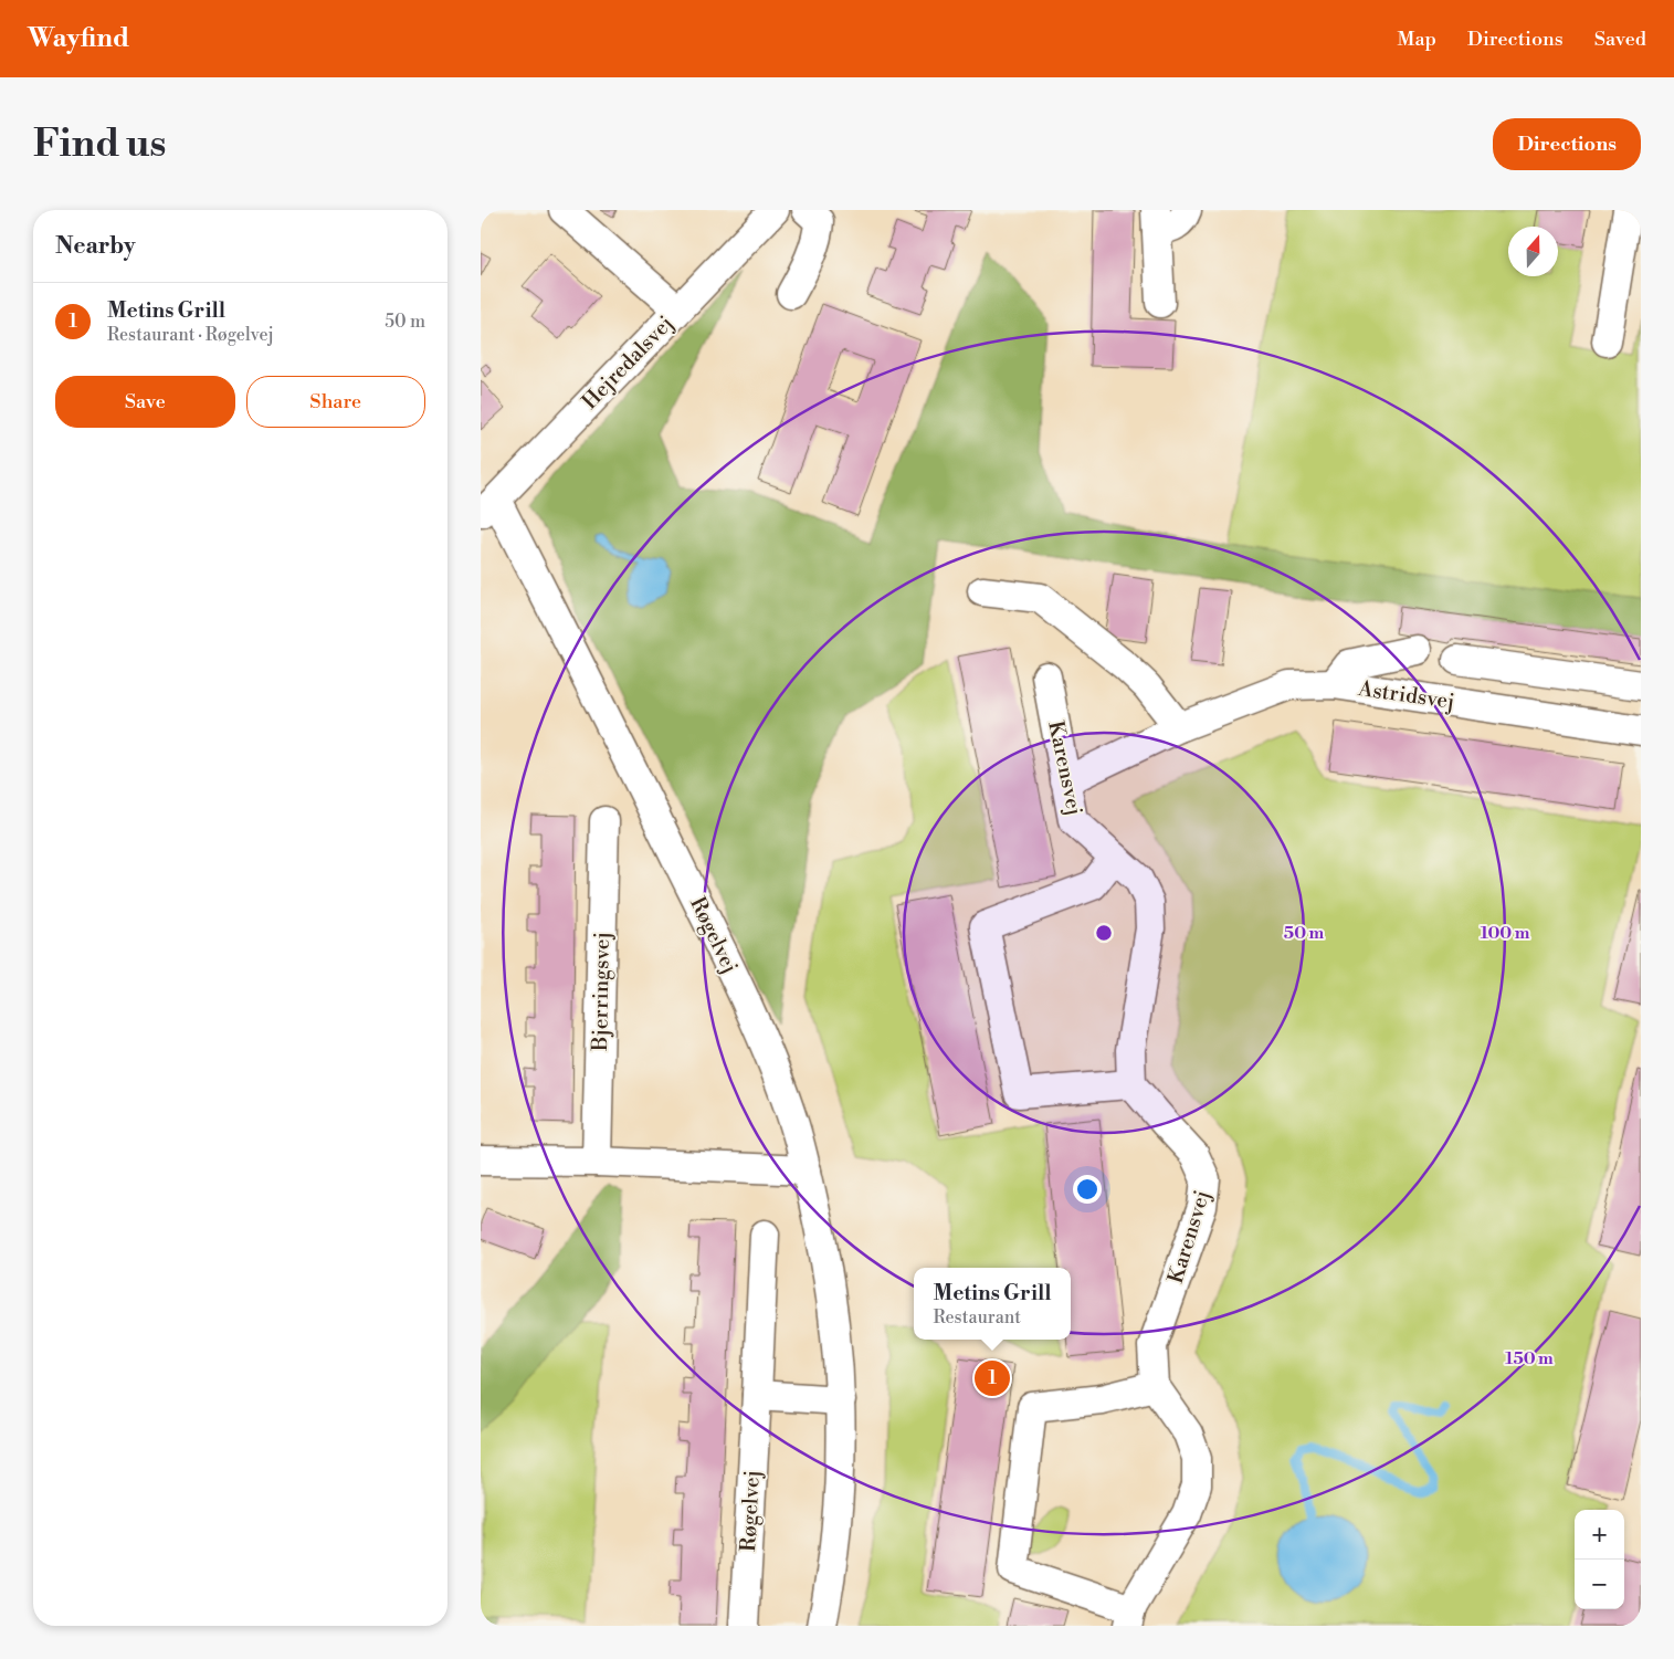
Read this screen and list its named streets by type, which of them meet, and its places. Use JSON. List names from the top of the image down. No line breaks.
{"streets":{"street":["Hejredalsvej","Astridsvej","Karensvej","Røgelvej","Bjerringsvej"]},"crossings":[["Hejredalsvej","Røgelvej"],["Astridsvej","Karensvej"]],"north":"top","page":{"header":"Wayfind","nav":["Map","Directions","Saved"],"buttons":["Directions",["Save","Share"]],"title":"Find us","heading":"Nearby","list":[{"mark":"1","name":"Metins Grill","note":"Restaurant · Røgelvej","value":"50 m"}],"popup":["Metins Grill","Restaurant"],"pins":"1","map_buttons":["+","−"]},"rings":["50 m","100 m","150 m"]}
